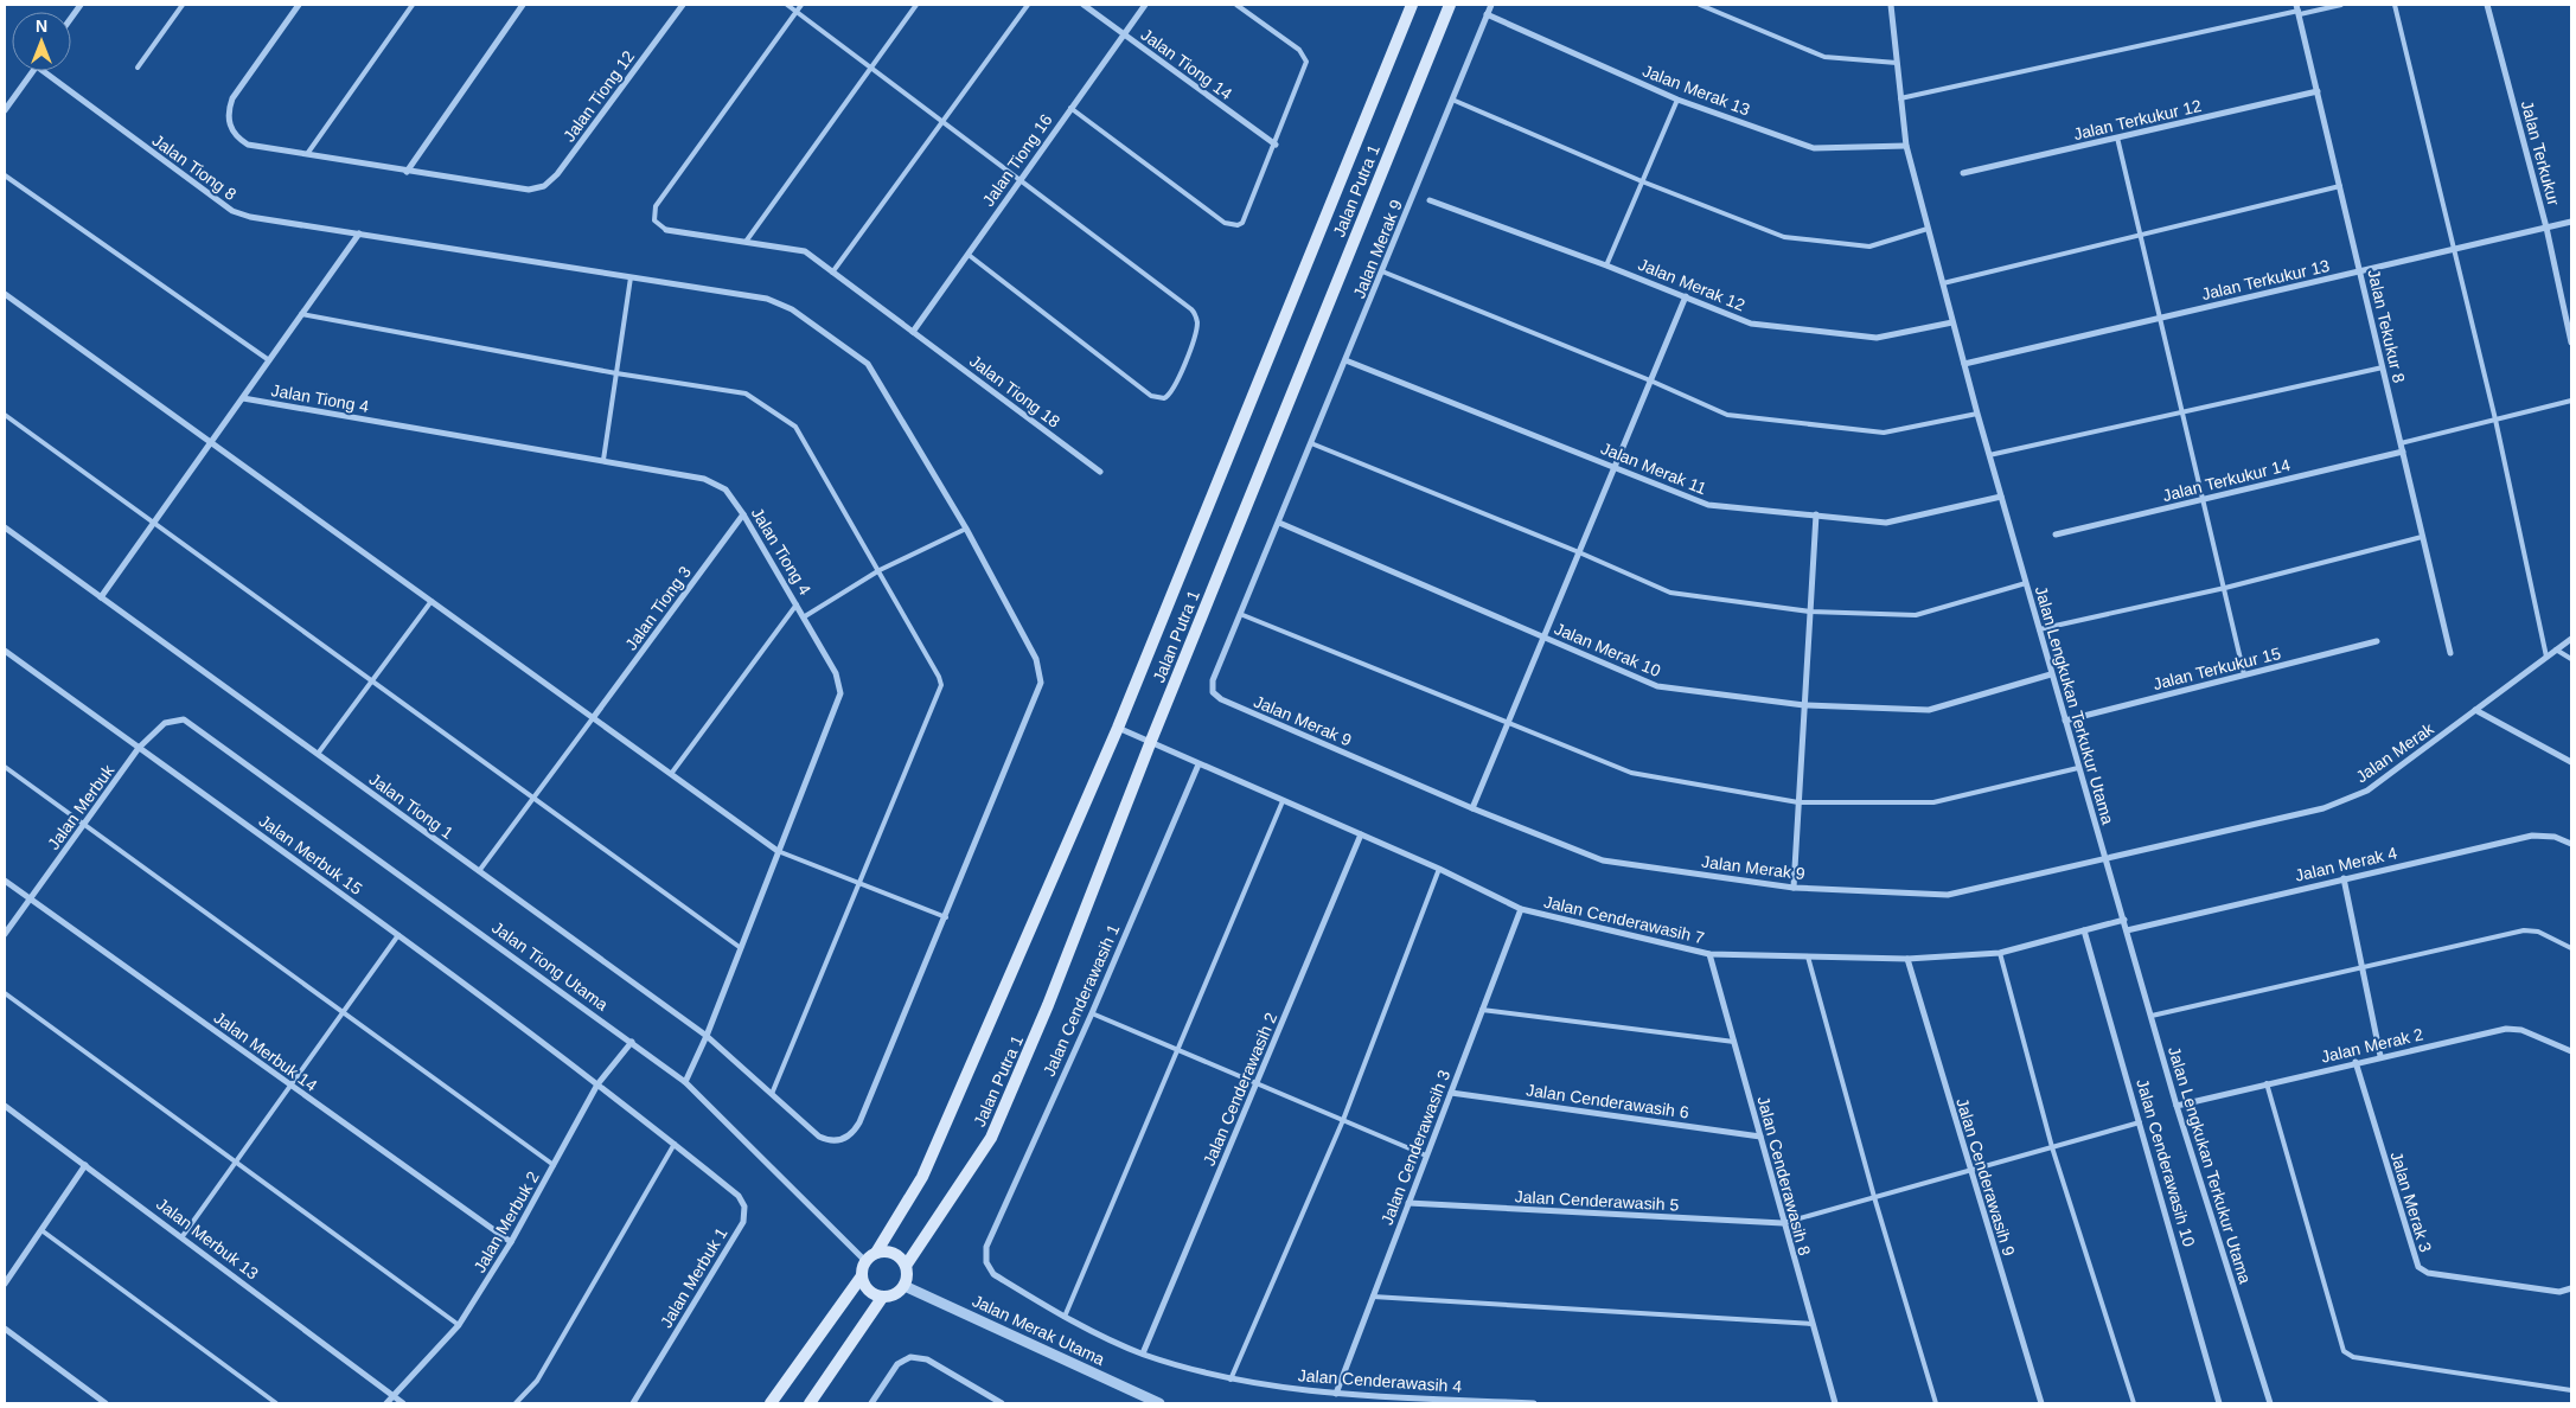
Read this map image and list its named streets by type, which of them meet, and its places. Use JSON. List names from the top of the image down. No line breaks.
{"streets":{"main road":["Jalan Putra 1"],"street":["Jalan Tiong 14","Jalan Merak 13","Jalan Tiong 12","Jalan Terkukur 12","Jalan Terkukur","Jalan Tiong 16","Jalan Tiong 8","Jalan Merak 9","Jalan Terkukur 13","Jalan Merak 12","Jalan Tekukur 8","Jalan Tiong 18","Jalan Tiong 4","Jalan Merak 11","Jalan Terkukur 14","Jalan Tiong 3","Jalan Merak 10","Jalan Terkukur 15","Jalan Lengkukan Terkukur Utama","Jalan Merak","Jalan Tiong 1","Jalan Merbuk","Jalan Merbuk 15","Jalan Merak 4","Jalan Cenderawasih 7","Jalan Tiong Utama","Jalan Cenderawasih 1","Jalan Merak 2","Jalan Merbuk 14","Jalan Cenderawasih 2","Jalan Cenderawasih 6","Jalan Cenderawasih 3","Jalan Cenderawasih 10","Jalan Cenderawasih 8","Jalan Cenderawasih 9","Jalan Cenderawasih 5","Jalan Merak 3","Jalan Merbuk 2","Jalan Merbuk 13","Jalan Merbuk 1","Jalan Merak Utama","Jalan Cenderawasih 4"]},"crossings":[["Jalan Tiong 14","Jalan Tiong 16"],["Jalan Merak 13","Jalan Merak 9"],["Jalan Merak 13","Jalan Lengkukan Terkukur Utama"],["Jalan Terkukur 12","Jalan Tekukur 8"],["Jalan Terkukur","Jalan Terkukur 13"],["Jalan Tiong 16","Jalan Tiong 18"],["Jalan Tiong 8","Jalan Tiong 1"],["Jalan Putra 1","Jalan Cenderawasih 7"],["Jalan Putra 1","Jalan Tiong Utama"],["Jalan Putra 1","Jalan Merak Utama"],["Jalan Merak 9","Jalan Merak 11"],["Jalan Merak 9","Jalan Merak 10"],["Jalan Merak 9","Jalan Lengkukan Terkukur Utama"],["Jalan Merak 9","Jalan Merak"],["Jalan Terkukur 13","Jalan Tekukur 8"],["Jalan Terkukur 13","Jalan Lengkukan Terkukur Utama"],["Jalan Merak 12","Jalan Lengkukan Terkukur Utama"],["Jalan Tekukur 8","Jalan Terkukur 14"],["Jalan Tiong 4","Jalan Tiong 3"],["Jalan Tiong 4","Jalan Tiong 1"],["Jalan Tiong 4","Jalan Tiong Utama"],["Jalan Merak 11","Jalan Lengkukan Terkukur Utama"],["Jalan Merak 10","Jalan Lengkukan Terkukur Utama"],["Jalan Terkukur 15","Jalan Lengkukan Terkukur Utama"],["Jalan Lengkukan Terkukur Utama","Jalan Merak"],["Jalan Lengkukan Terkukur Utama","Jalan Merak 4"],["Jalan Lengkukan Terkukur Utama","Jalan Cenderawasih 7"],["Jalan Lengkukan Terkukur Utama","Jalan Merak 2"],["Jalan Merbuk","Jalan Merbuk 15"],["Jalan Merbuk","Jalan Tiong Utama"],["Jalan Merbuk","Jalan Merbuk 14"],["Jalan Merbuk 15","Jalan Merbuk 2"],["Jalan Merbuk 15","Jalan Merbuk 1"],["Jalan Cenderawasih 7","Jalan Cenderawasih 1"],["Jalan Cenderawasih 7","Jalan Cenderawasih 2"],["Jalan Cenderawasih 7","Jalan Cenderawasih 3"],["Jalan Cenderawasih 7","Jalan Cenderawasih 10"],["Jalan Cenderawasih 7","Jalan Cenderawasih 8"],["Jalan Cenderawasih 7","Jalan Cenderawasih 9"],["Jalan Tiong Utama","Jalan Merbuk 2"],["Jalan Tiong Utama","Jalan Merak Utama"],["Jalan Cenderawasih 1","Jalan Cenderawasih 4"],["Jalan Merak 2","Jalan Merak 3"],["Jalan Merbuk 14","Jalan Merbuk 2"],["Jalan Cenderawasih 2","Jalan Cenderawasih 4"],["Jalan Cenderawasih 6","Jalan Cenderawasih 3"],["Jalan Cenderawasih 6","Jalan Cenderawasih 8"],["Jalan Cenderawasih 3","Jalan Cenderawasih 5"],["Jalan Cenderawasih 3","Jalan Cenderawasih 4"],["Jalan Cenderawasih 8","Jalan Cenderawasih 5"],["Jalan Merbuk 2","Jalan Merbuk 13"],["Jalan Merbuk 2","Jalan Merbuk 1"]],"north":"top"}
